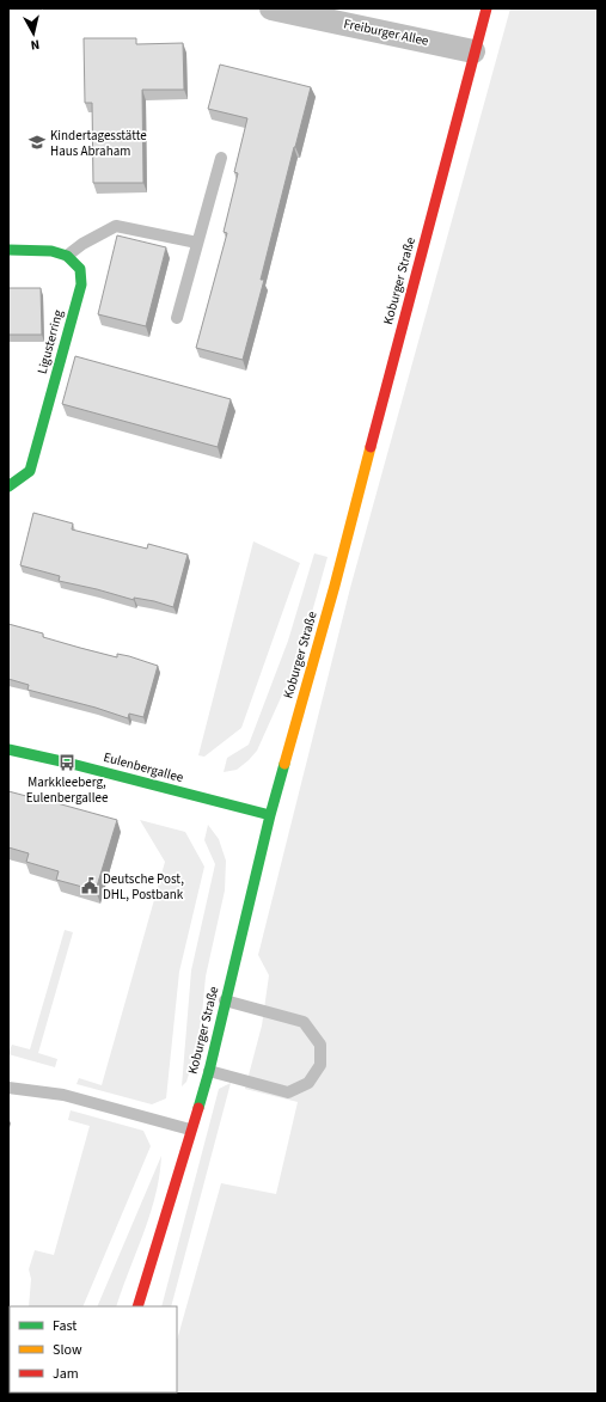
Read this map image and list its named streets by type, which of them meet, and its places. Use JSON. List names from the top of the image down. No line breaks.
{"streets":{"main road":["Koburger Straße","Ligusterring","Eulenbergallee"],"street":["Freiburger Allee"]},"crossings":[["Freiburger Allee","Koburger Straße"],["Koburger Straße","Eulenbergallee"]],"places":{"school or university":["Kindertagesstätte Haus Abraham"],"bus stop":["Markkleeberg, Eulenbergallee"],"public building":["Deutsche Post, DHL, Postbank"]},"legend":["Fast","Slow","Jam"],"north":"bottom"}
